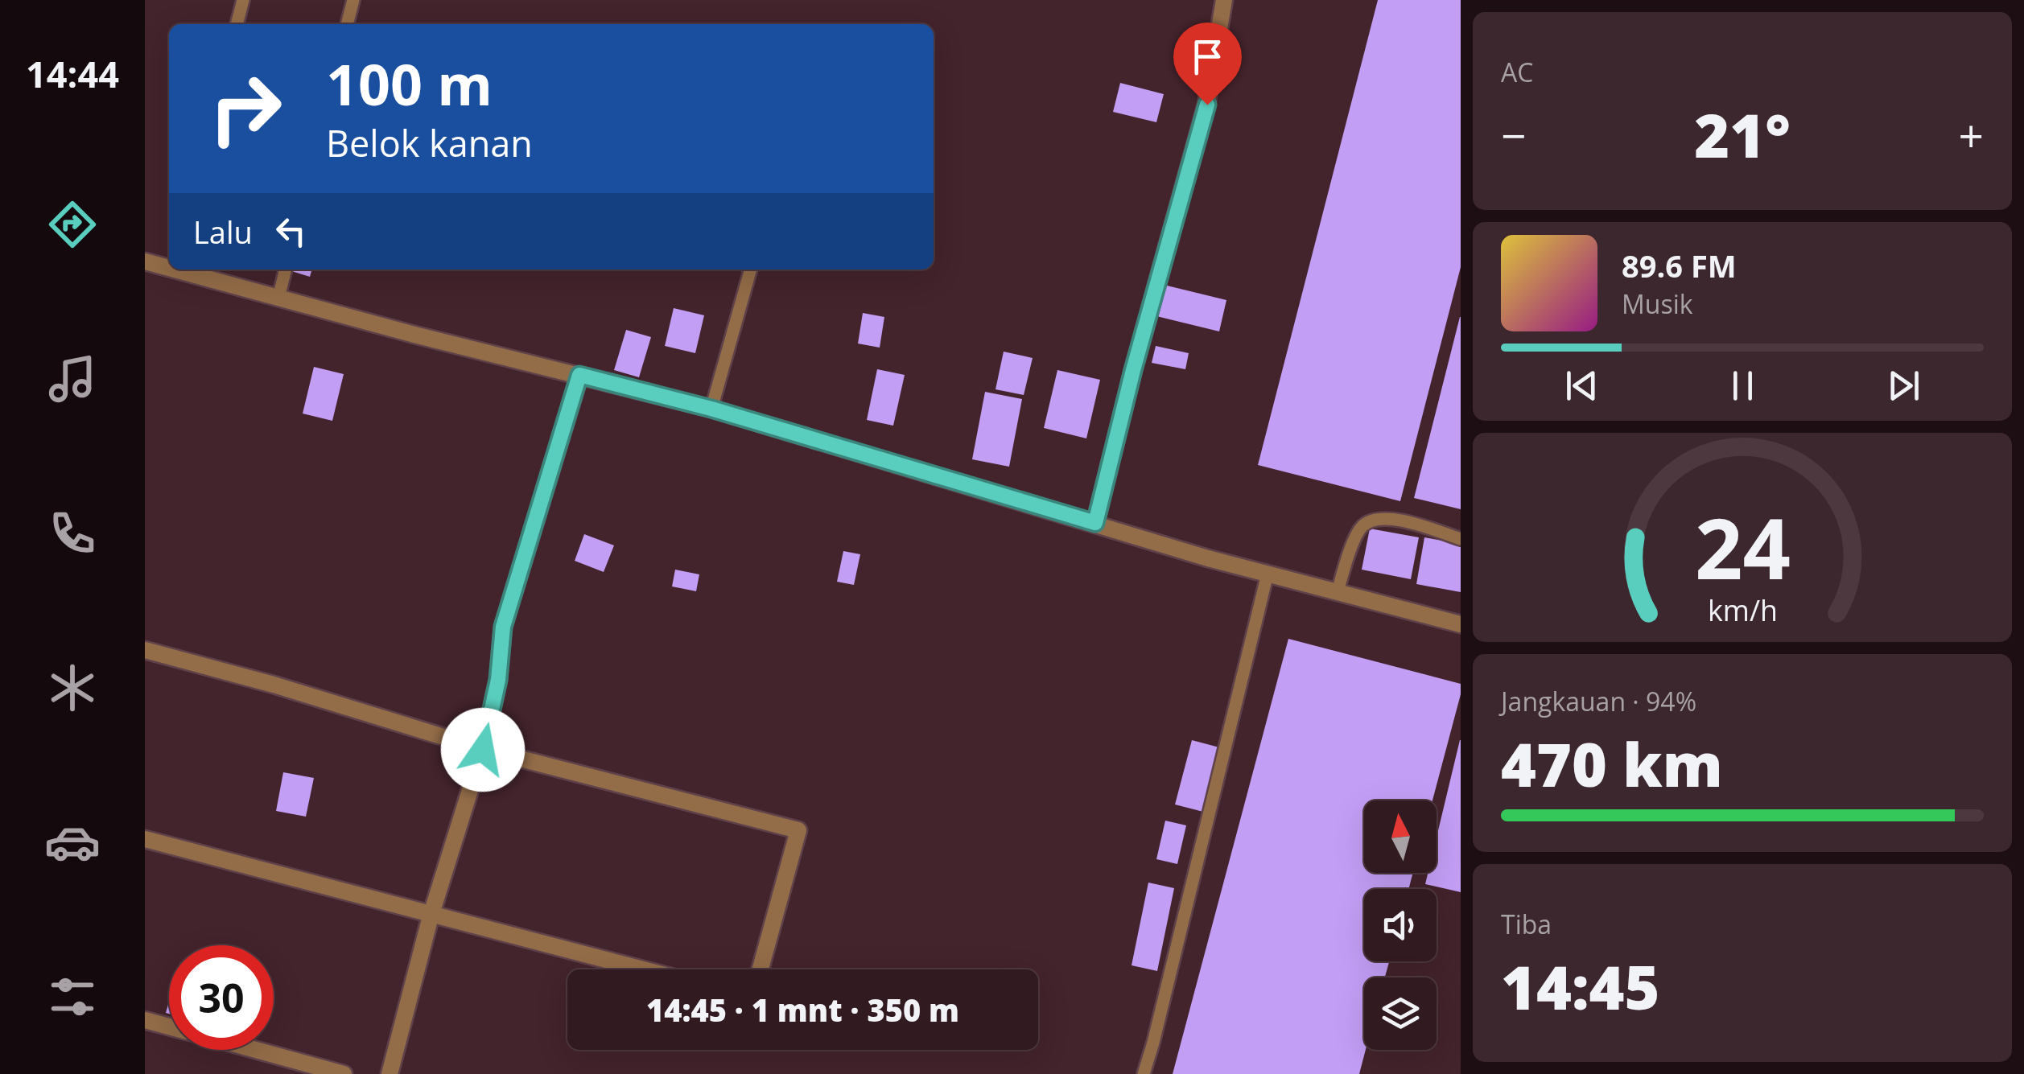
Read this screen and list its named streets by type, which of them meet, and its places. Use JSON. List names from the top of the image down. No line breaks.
{"north":"top","page":{"tabs":"14:44","tile":["AC",["Jangkauan · 94%","470 km"],["Tiba","14:45"]],"turn":["100 m","Belok kanan"],"heat":["−","21°","+"],"then":"Lalu","song":["89.6 FM","Musik"],"limit":"30","trip":"14:45 · 1 mnt · 350 m","gauge":["24","km/h"]}}
